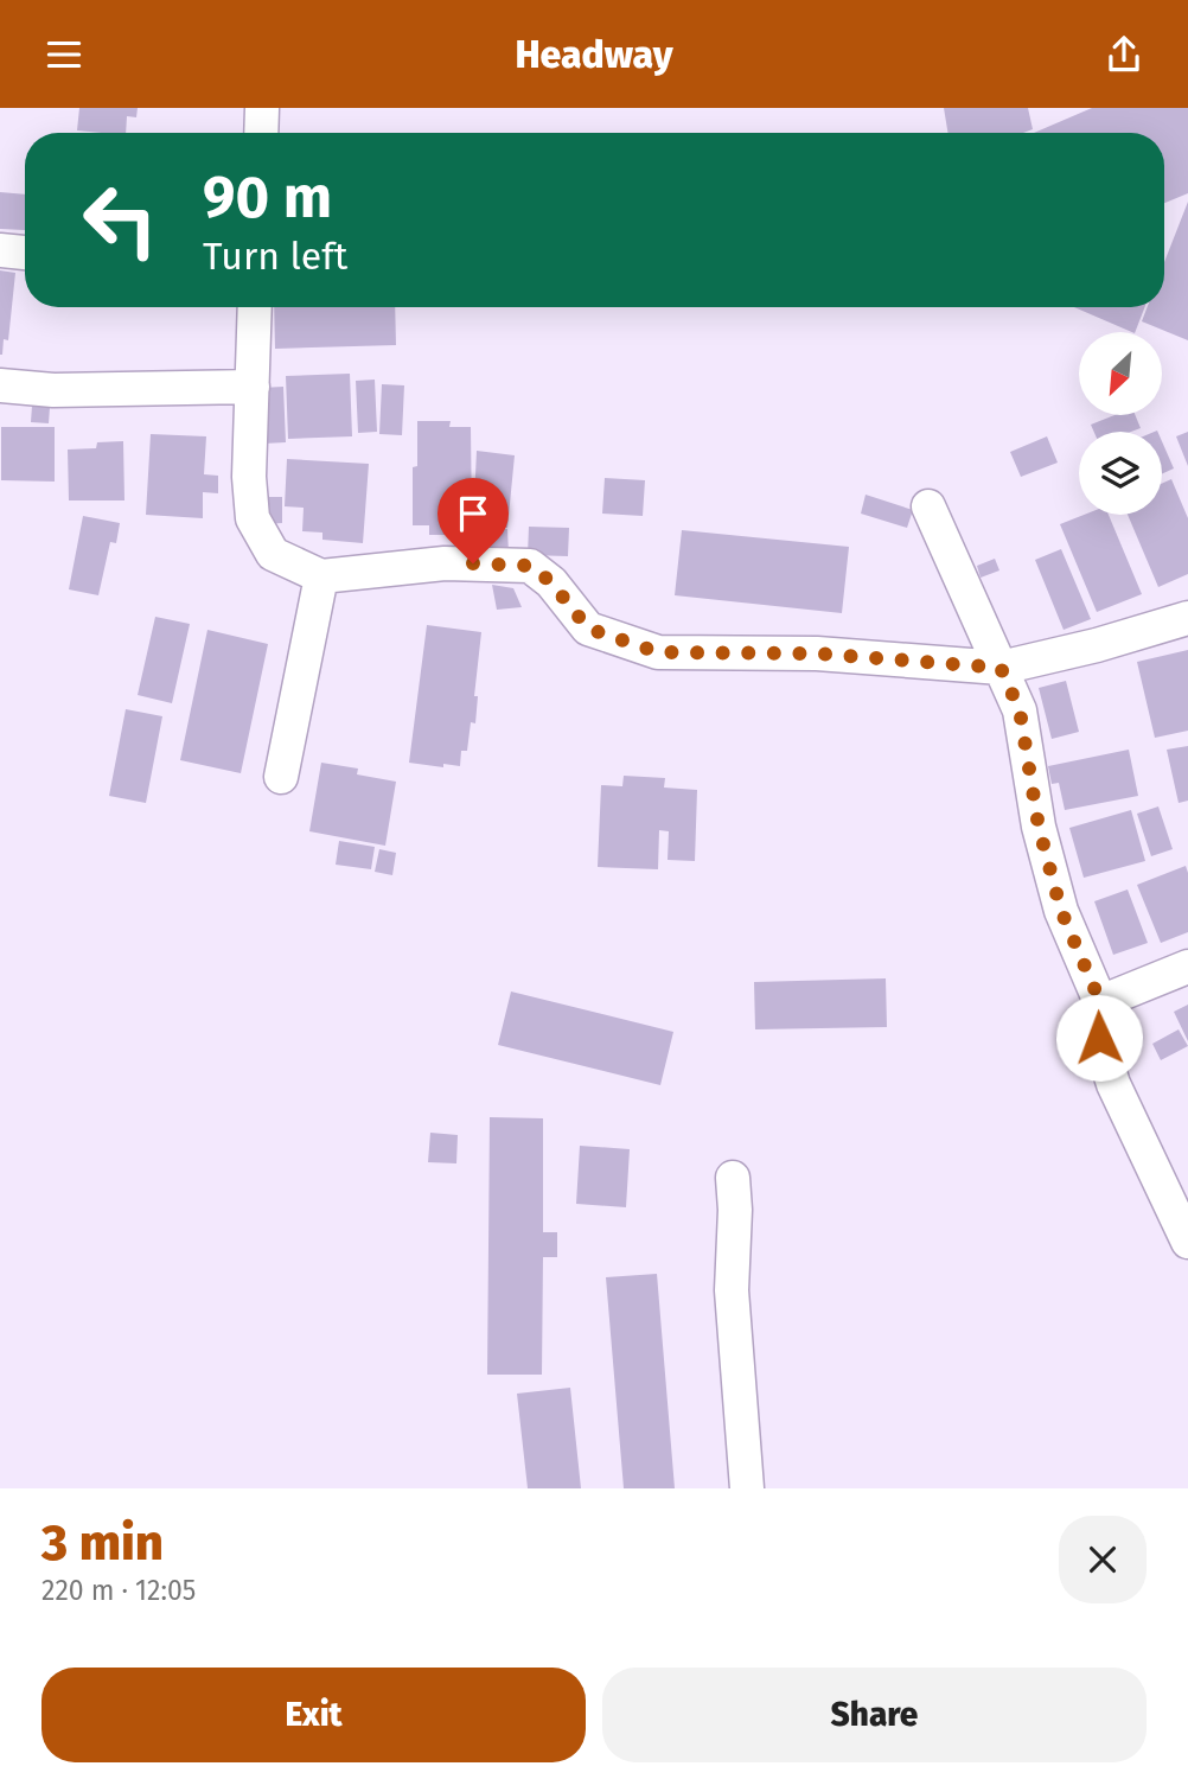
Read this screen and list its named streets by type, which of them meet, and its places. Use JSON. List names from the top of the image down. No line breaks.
{"north":"bottom left","page":{"header":"Headway","turn":["90 m","Turn left"],"heading":["3 min","220 m · 12:05"],"buttons":["Exit","Share"]}}
